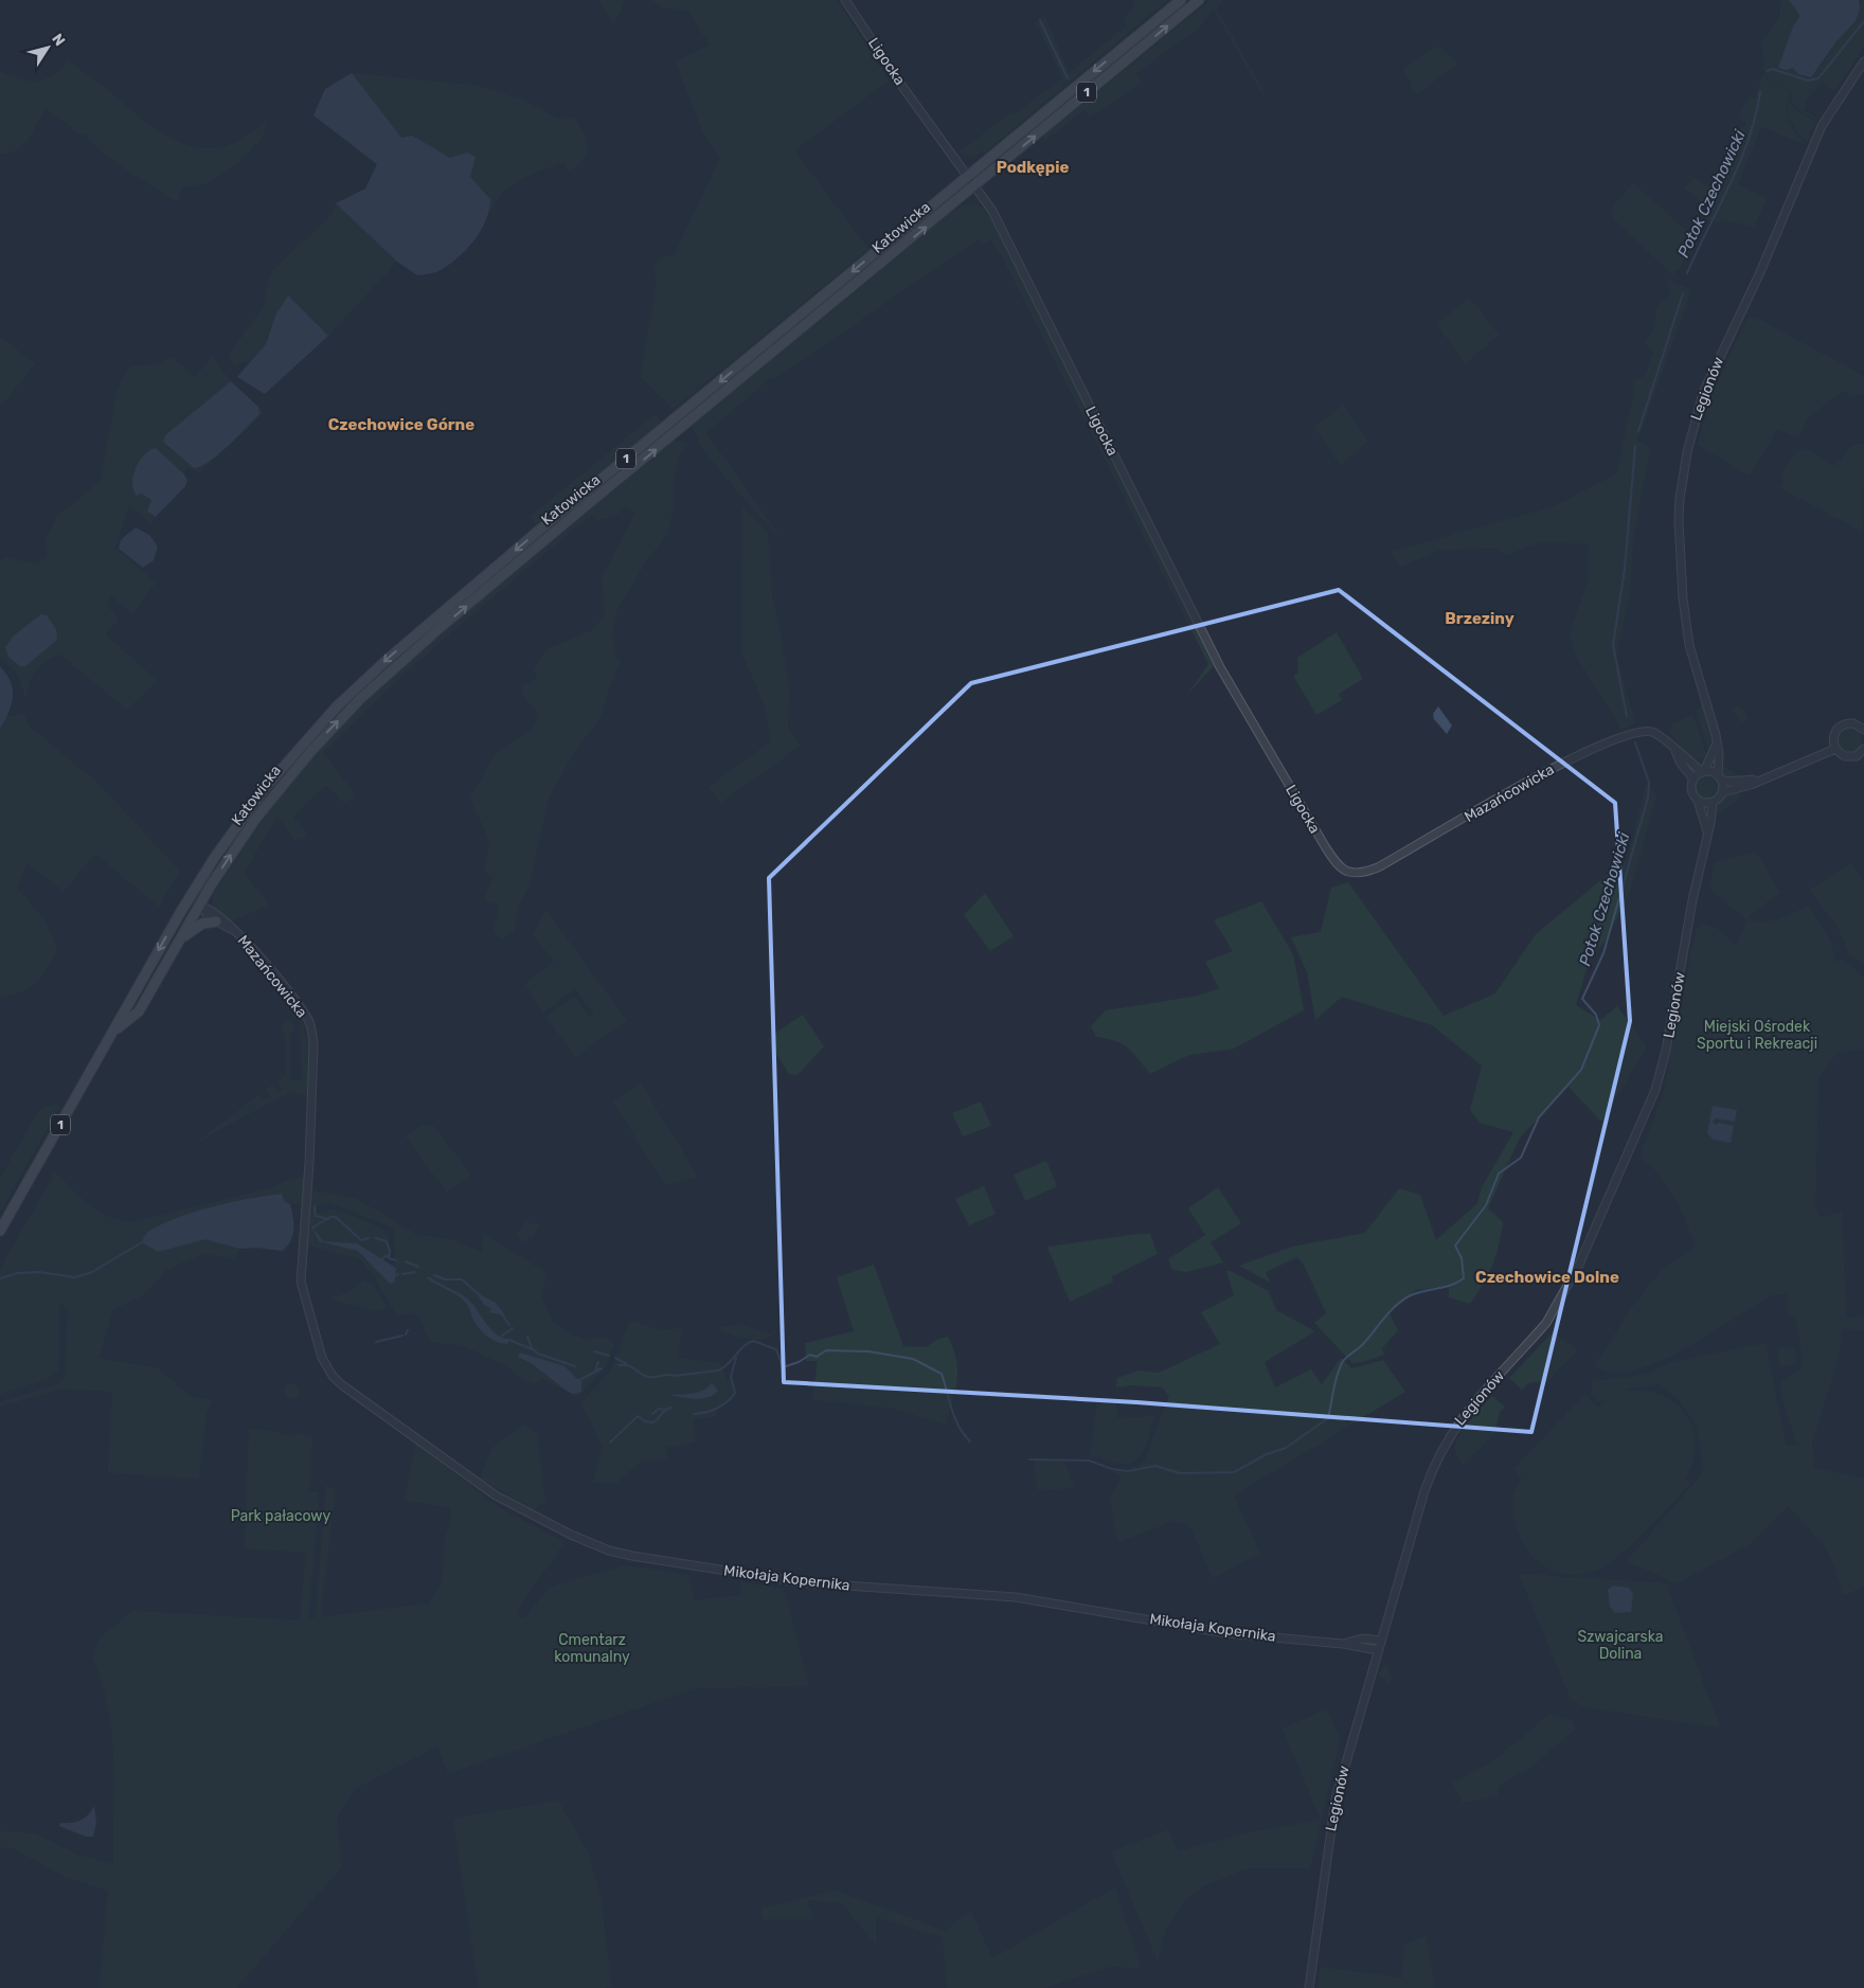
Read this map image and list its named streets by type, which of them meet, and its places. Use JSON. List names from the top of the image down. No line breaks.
{"streets":{"main road":["1","Katowicka"],"street":["Ligocka","Legionów","Mazańcowicka","Mikołaja Kopernika"]},"crossings":[["Ligocka","Katowicka"],["Ligocka","Mazańcowicka"],["Katowicka","Mazańcowicka"],["Legionów","Mazańcowicka"],["Legionów","Mikołaja Kopernika"],["Mazańcowicka","Mikołaja Kopernika"]],"districts":["Podkępie","Czechowice Górne","Brzeziny","Czechowice Dolne"],"water":["Potok Czechowicki"],"parks":["Miejski Ośrodek Sportu i Rekreacji","Park pałacowy","Szwajcarska Dolina","Cmentarz komunalny"],"north":"top right"}
